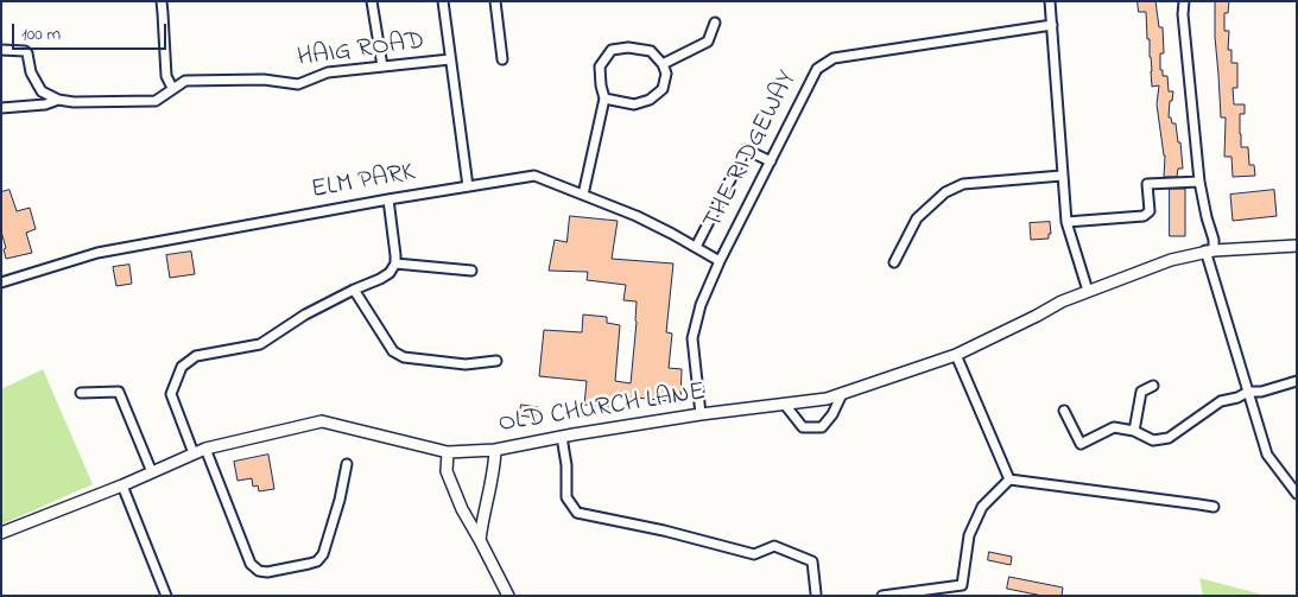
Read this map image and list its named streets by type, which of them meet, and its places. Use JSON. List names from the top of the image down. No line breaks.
{"streets":{"street":["HAIG ROAD","THE RIDGEWAY","ELM PARK","OLD CHURCH LANE"]},"crossings":[["THE RIDGEWAY","ELM PARK"],["THE RIDGEWAY","OLD CHURCH LANE"]],"scale_bar":"100 m"}
